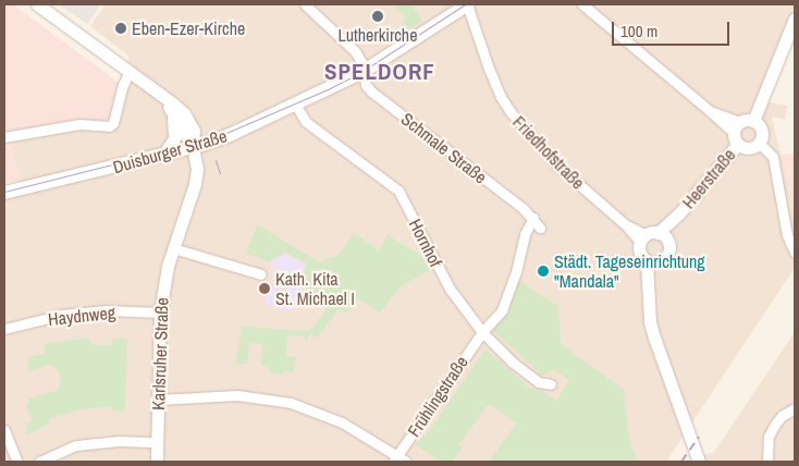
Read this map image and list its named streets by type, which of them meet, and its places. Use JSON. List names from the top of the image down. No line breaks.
{"streets":{"main road":["Duisburger Straße"],"street":["Schmale Straße","Friedhofstraße","Heerstraße","Hornhof","Haydnweg","Karlsruher Straße","Frühlingstraße"]},"crossings":[["Schmale Straße","Duisburger Straße"],["Duisburger Straße","Friedhofstraße"],["Duisburger Straße","Hornhof"],["Duisburger Straße","Karlsruher Straße"],["Friedhofstraße","Heerstraße"],["Hornhof","Frühlingstraße"],["Haydnweg","Karlsruher Straße"]],"districts":["SPELDORF"],"places":["Lutherkirche","Eben-Ezer-Kirche","Städt. Tageseinrichtung \"Mandala\"","Kath. Kita St. Michael I"],"scale_bar":"100 m"}
